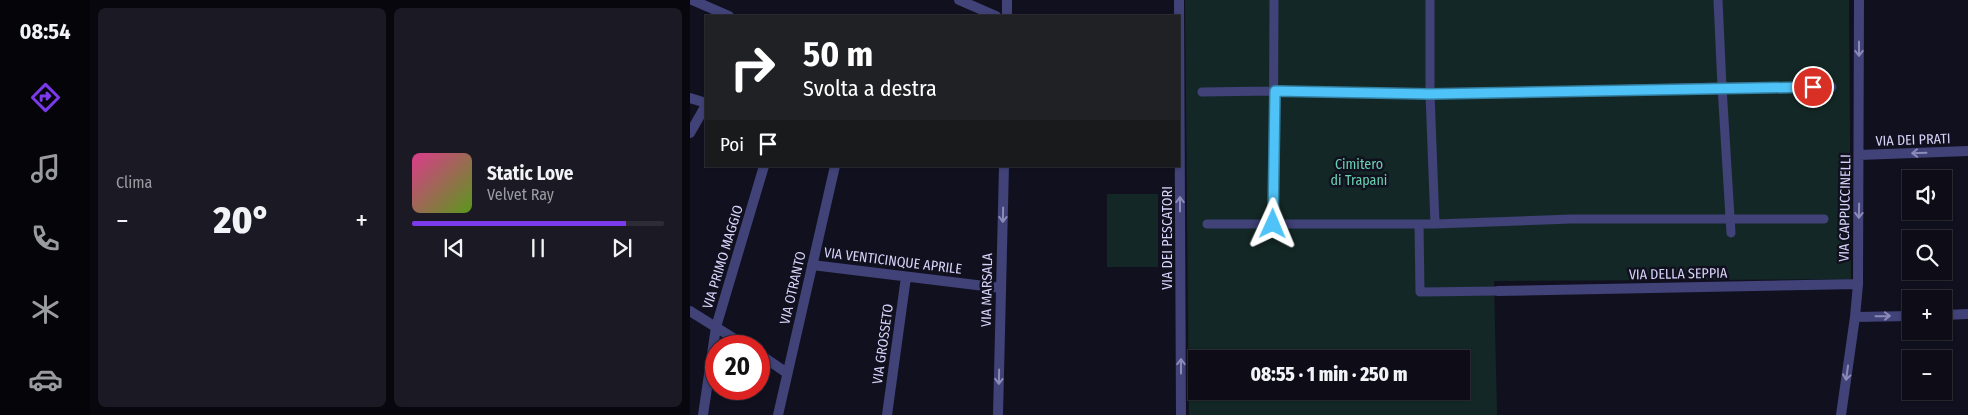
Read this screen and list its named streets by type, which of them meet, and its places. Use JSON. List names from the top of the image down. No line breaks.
{"streets":{"street":["VIA DEI PRATI","VIA CAPPUCCINELLI","VIA DEI PESCATORI","VIA PRIMO MAGGIO","VIA VENTICINQUE APRILE","VIA DELLA SEPPIA","VIA OTRANTO","VIA MARSALA","VIA GROSSETO"]},"crossings":[["VIA DEI PRATI","VIA CAPPUCCINELLI"],["VIA CAPPUCCINELLI","VIA DELLA SEPPIA"],["VIA VENTICINQUE APRILE","VIA OTRANTO"],["VIA VENTICINQUE APRILE","VIA MARSALA"],["VIA VENTICINQUE APRILE","VIA GROSSETO"]],"one_way":["VIA DEI PRATI","VIA CAPPUCCINELLI","VIA DEI PESCATORI","VIA MARSALA"],"parks":["Cimitero di Trapani"],"page":{"tabs":"08:54","tile":"Clima","turn":["50 m","Svolta a destra"],"then":"Poi","song":["Static Love","Velvet Ray"],"map_buttons":["+","−"],"heat":["−","20°","+"],"limit":"20","trip":"08:55 · 1 min · 250 m"}}
